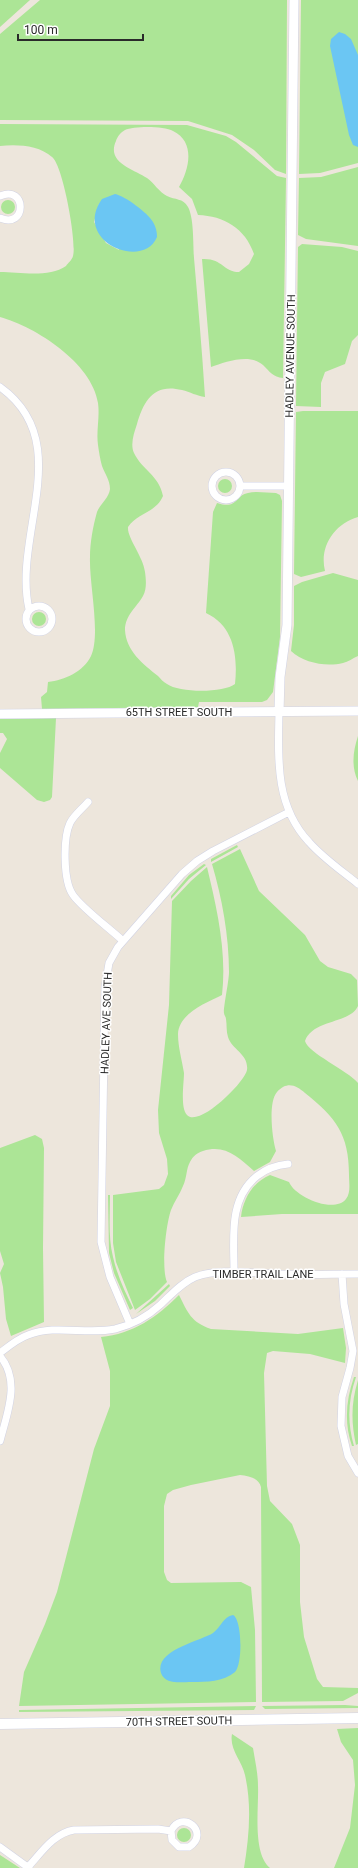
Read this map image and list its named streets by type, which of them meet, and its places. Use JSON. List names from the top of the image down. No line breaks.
{"streets":{"main road":["70TH STREET SOUTH"],"street":["HADLEY AVENUE SOUTH","65TH STREET SOUTH","HADLEY AVE SOUTH","TIMBER TRAIL LANE"]},"crossings":[["HADLEY AVENUE SOUTH","65TH STREET SOUTH"],["HADLEY AVE SOUTH","TIMBER TRAIL LANE"]],"scale_bar":"100 m"}
